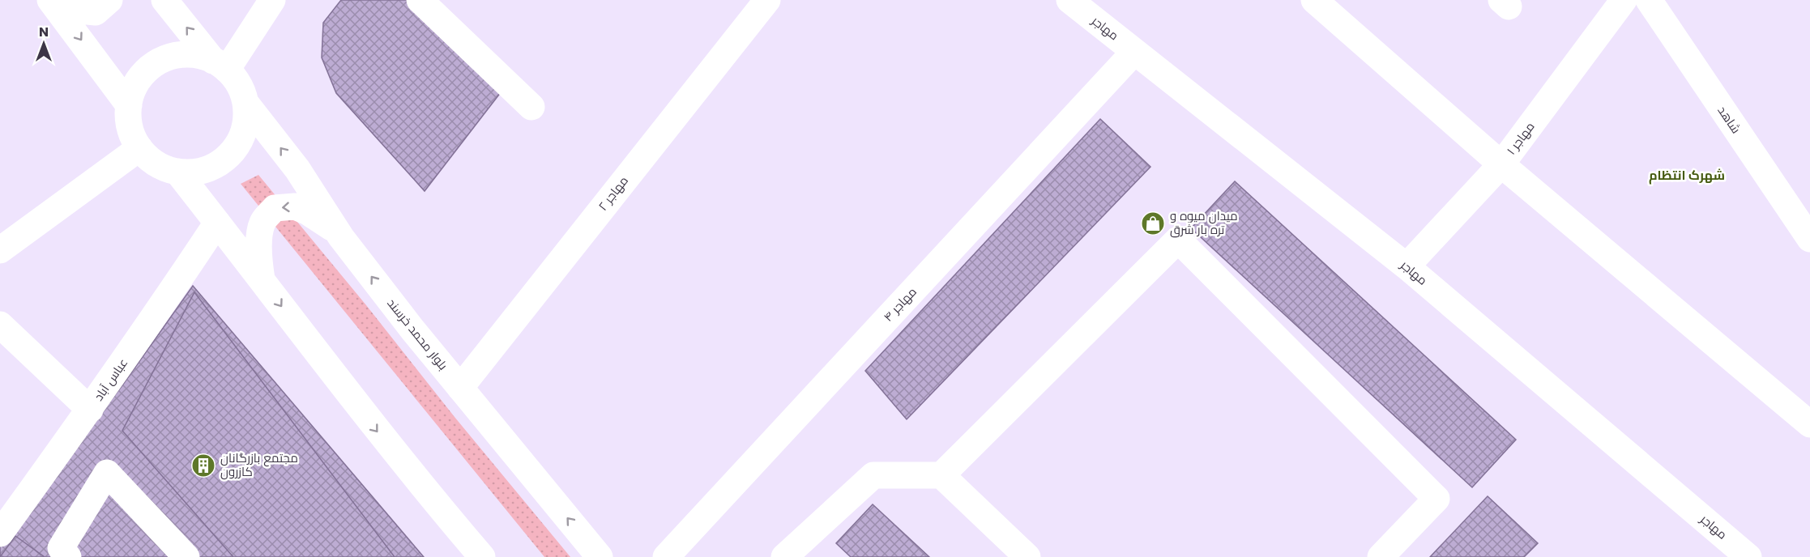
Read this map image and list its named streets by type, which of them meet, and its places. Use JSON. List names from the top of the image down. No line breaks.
{"streets":{"street":["مهاجر","شاهد","مهاجر ۱","مهاجر ۲","مهاجر ۴","بلوار محمد خرسند","عباس آباد"]},"crossings":[["مهاجر","مهاجر ۱"],["مهاجر","مهاجر ۴"],["مهاجر ۲","بلوار محمد خرسند"]],"districts":["شهرک انتظام"],"places":{"shop":["میدان میوه و تره بار شرق"],"building":["مجتمع بازرگانان کازرون"]},"north":"top"}
